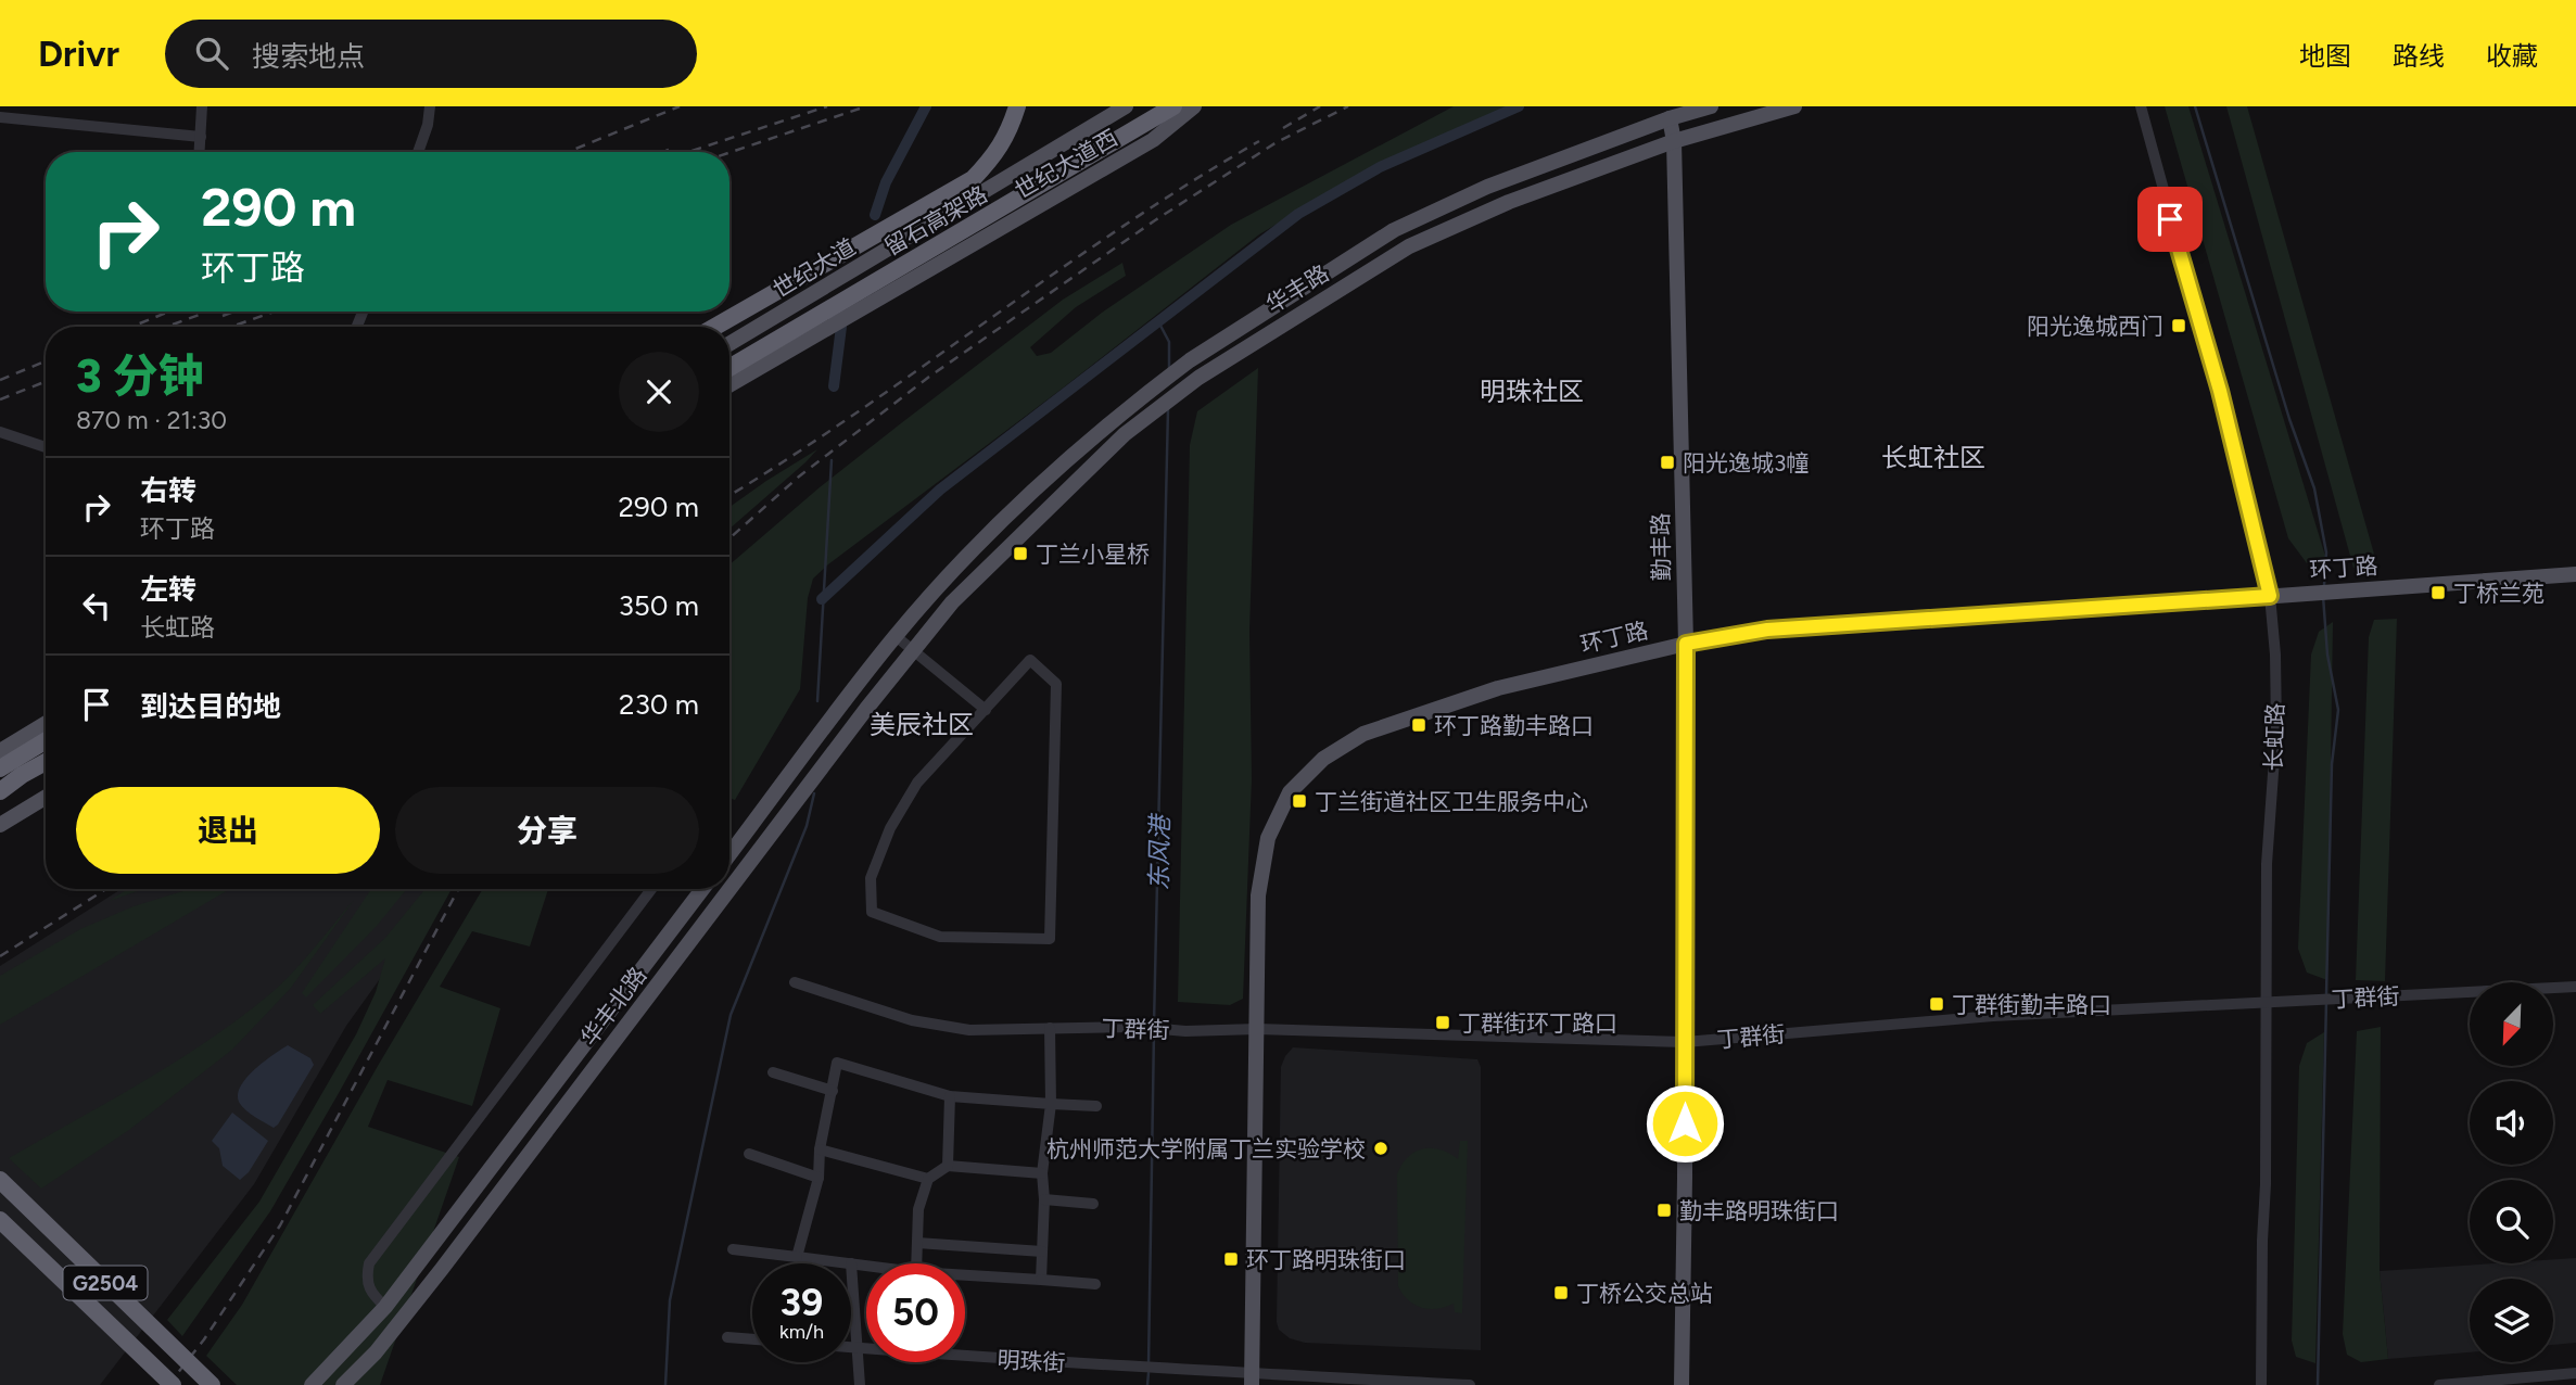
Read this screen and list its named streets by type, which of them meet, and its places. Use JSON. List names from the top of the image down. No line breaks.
{"streets":{"highway":["留石高架路","G2504"],"main road":["世纪大道西","世纪大道","华丰路","勤丰路","环丁路","华丰北路"],"street":["长虹路","丁群街","明珠街"]},"crossings":[["华丰路","勤丰路"],["华丰路","华丰北路"],["勤丰路","环丁路"],["勤丰路","丁群街"],["环丁路","长虹路"],["环丁路","丁群街"],["环丁路","明珠街"],["长虹路","丁群街"]],"districts":["明珠社区","长虹社区","美辰社区"],"water":["东风港"],"places":{"transit":["阳光逸城西门","阳光逸城3幢","丁兰小星桥","丁桥兰苑","环丁路勤丰路口","丁兰街道社区卫生服务中心","丁群街勤丰路口","丁群街环丁路口","勤丰路明珠街口","环丁路明珠街口","丁桥公交总站"],"other":["杭州师范大学附属丁兰实验学校"]},"north":"bottom left","page":{"header":"Drivr","search":"搜索地点","nav":["地图","路线","收藏"],"turn":["290 m","环丁路"],"heading":["3 分钟","870 m · 21:30"],"list":[{"name":"右转","note":"环丁路","value":"290 m"},{"name":"左转","note":"长虹路","value":"350 m"},{"name":"到达目的地","value":"230 m"}],"buttons":["退出","分享"],"speed":"39 km/h","limit":"50"}}
